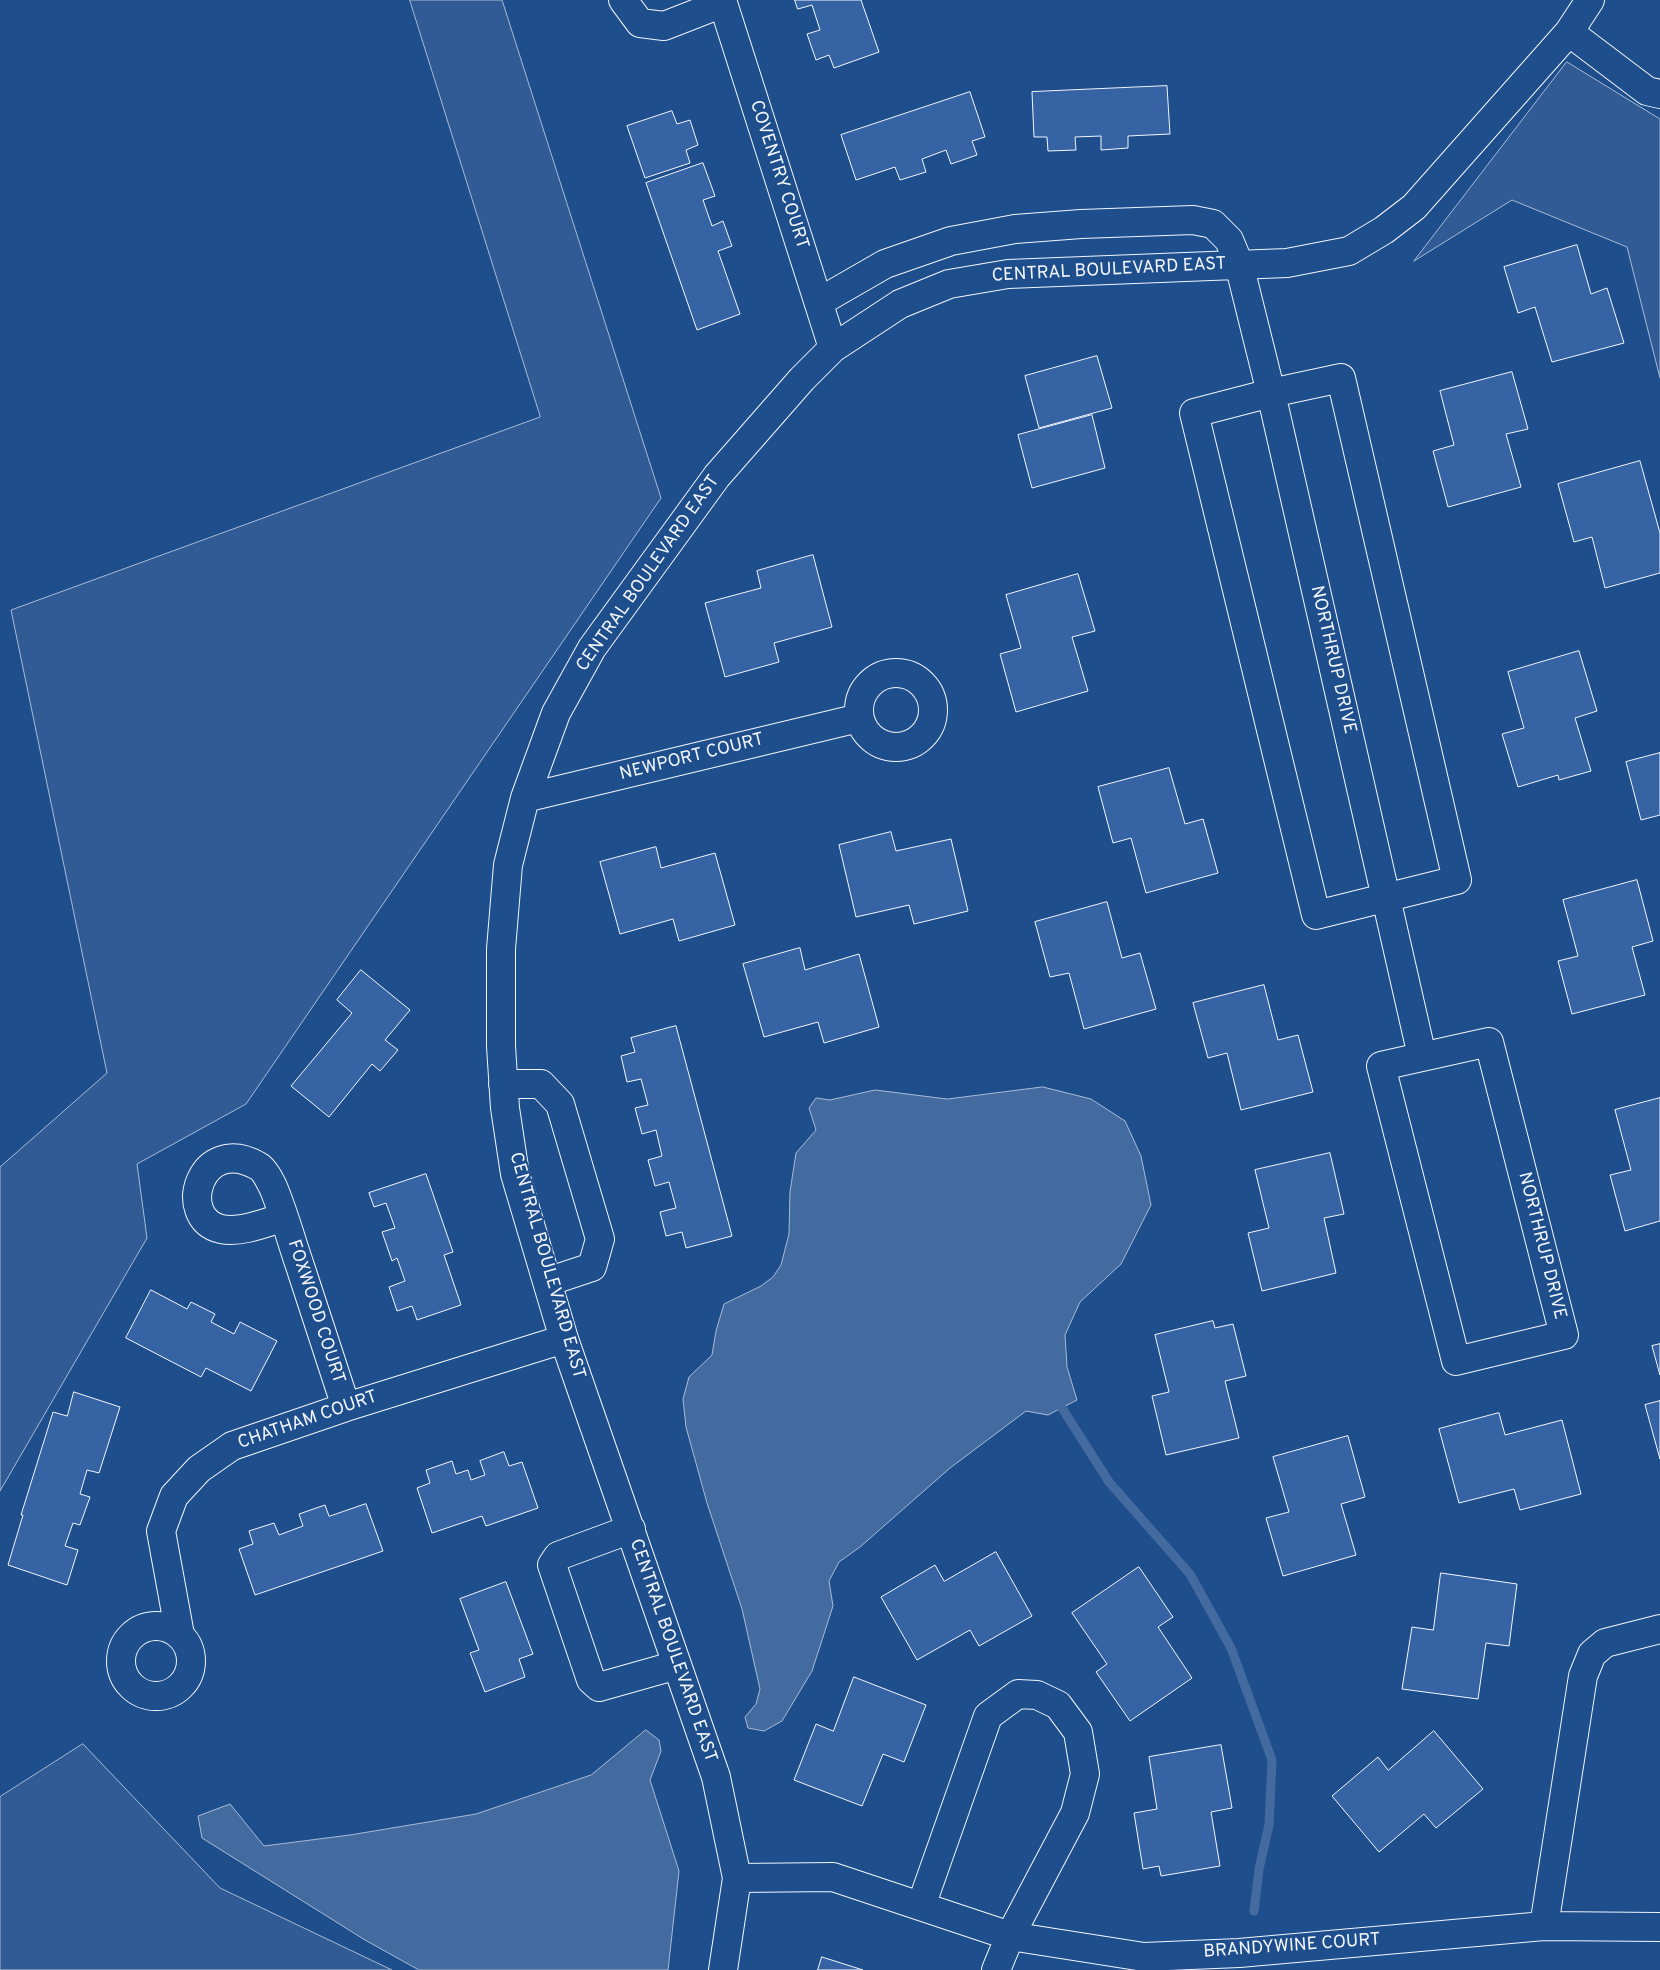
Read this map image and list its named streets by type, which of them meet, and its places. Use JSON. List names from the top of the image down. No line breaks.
{"streets":{"street":["COVENTRY COURT","CENTRAL BOULEVARD EAST","NORTHRUP DRIVE","NEWPORT COURT","FOXWOOD COURT","CHATHAM COURT","BRANDYWINE COURT"]},"crossings":[["COVENTRY COURT","CENTRAL BOULEVARD EAST"],["COVENTRY COURT","NORTHRUP DRIVE"],["CENTRAL BOULEVARD EAST","NORTHRUP DRIVE"],["CENTRAL BOULEVARD EAST","NEWPORT COURT"],["CENTRAL BOULEVARD EAST","CHATHAM COURT"],["CENTRAL BOULEVARD EAST","BRANDYWINE COURT"],["FOXWOOD COURT","CHATHAM COURT"]]}
